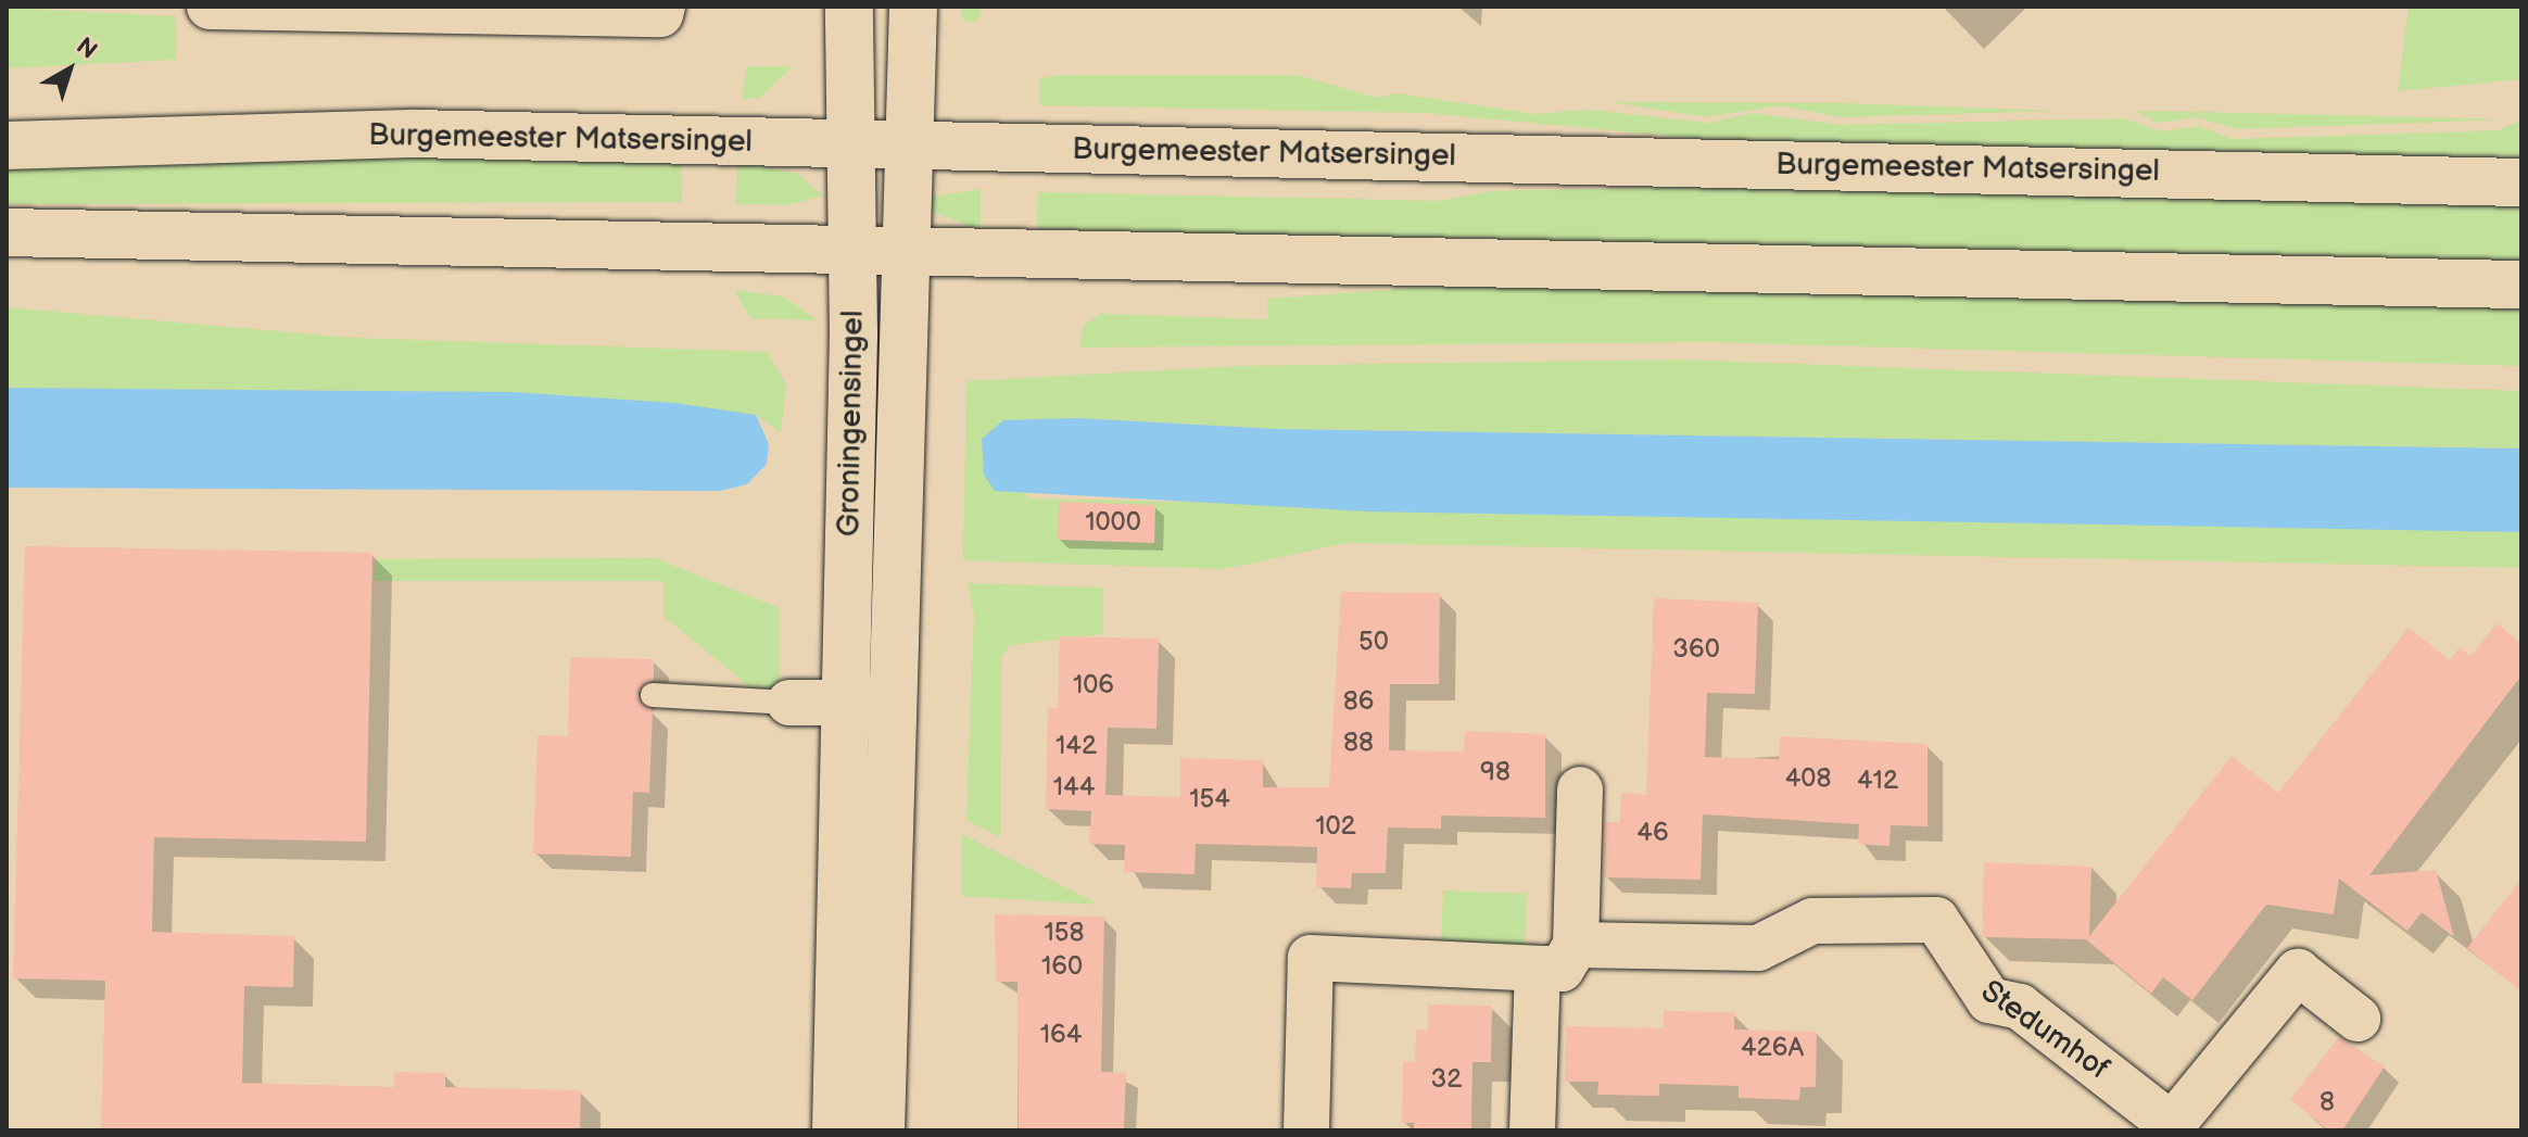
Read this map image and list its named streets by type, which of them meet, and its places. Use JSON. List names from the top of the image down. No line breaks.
{"streets":{"main road":["Burgemeester Matsersingel","Groningensingel"],"street":["Stedumhof"]},"crossings":[["Burgemeester Matsersingel","Groningensingel"]],"house_numbers":["1000","50","360","106","86","88","142","98","408","412","144","154","102","46","158","160","164","426A","32","8"],"north":"top right"}
